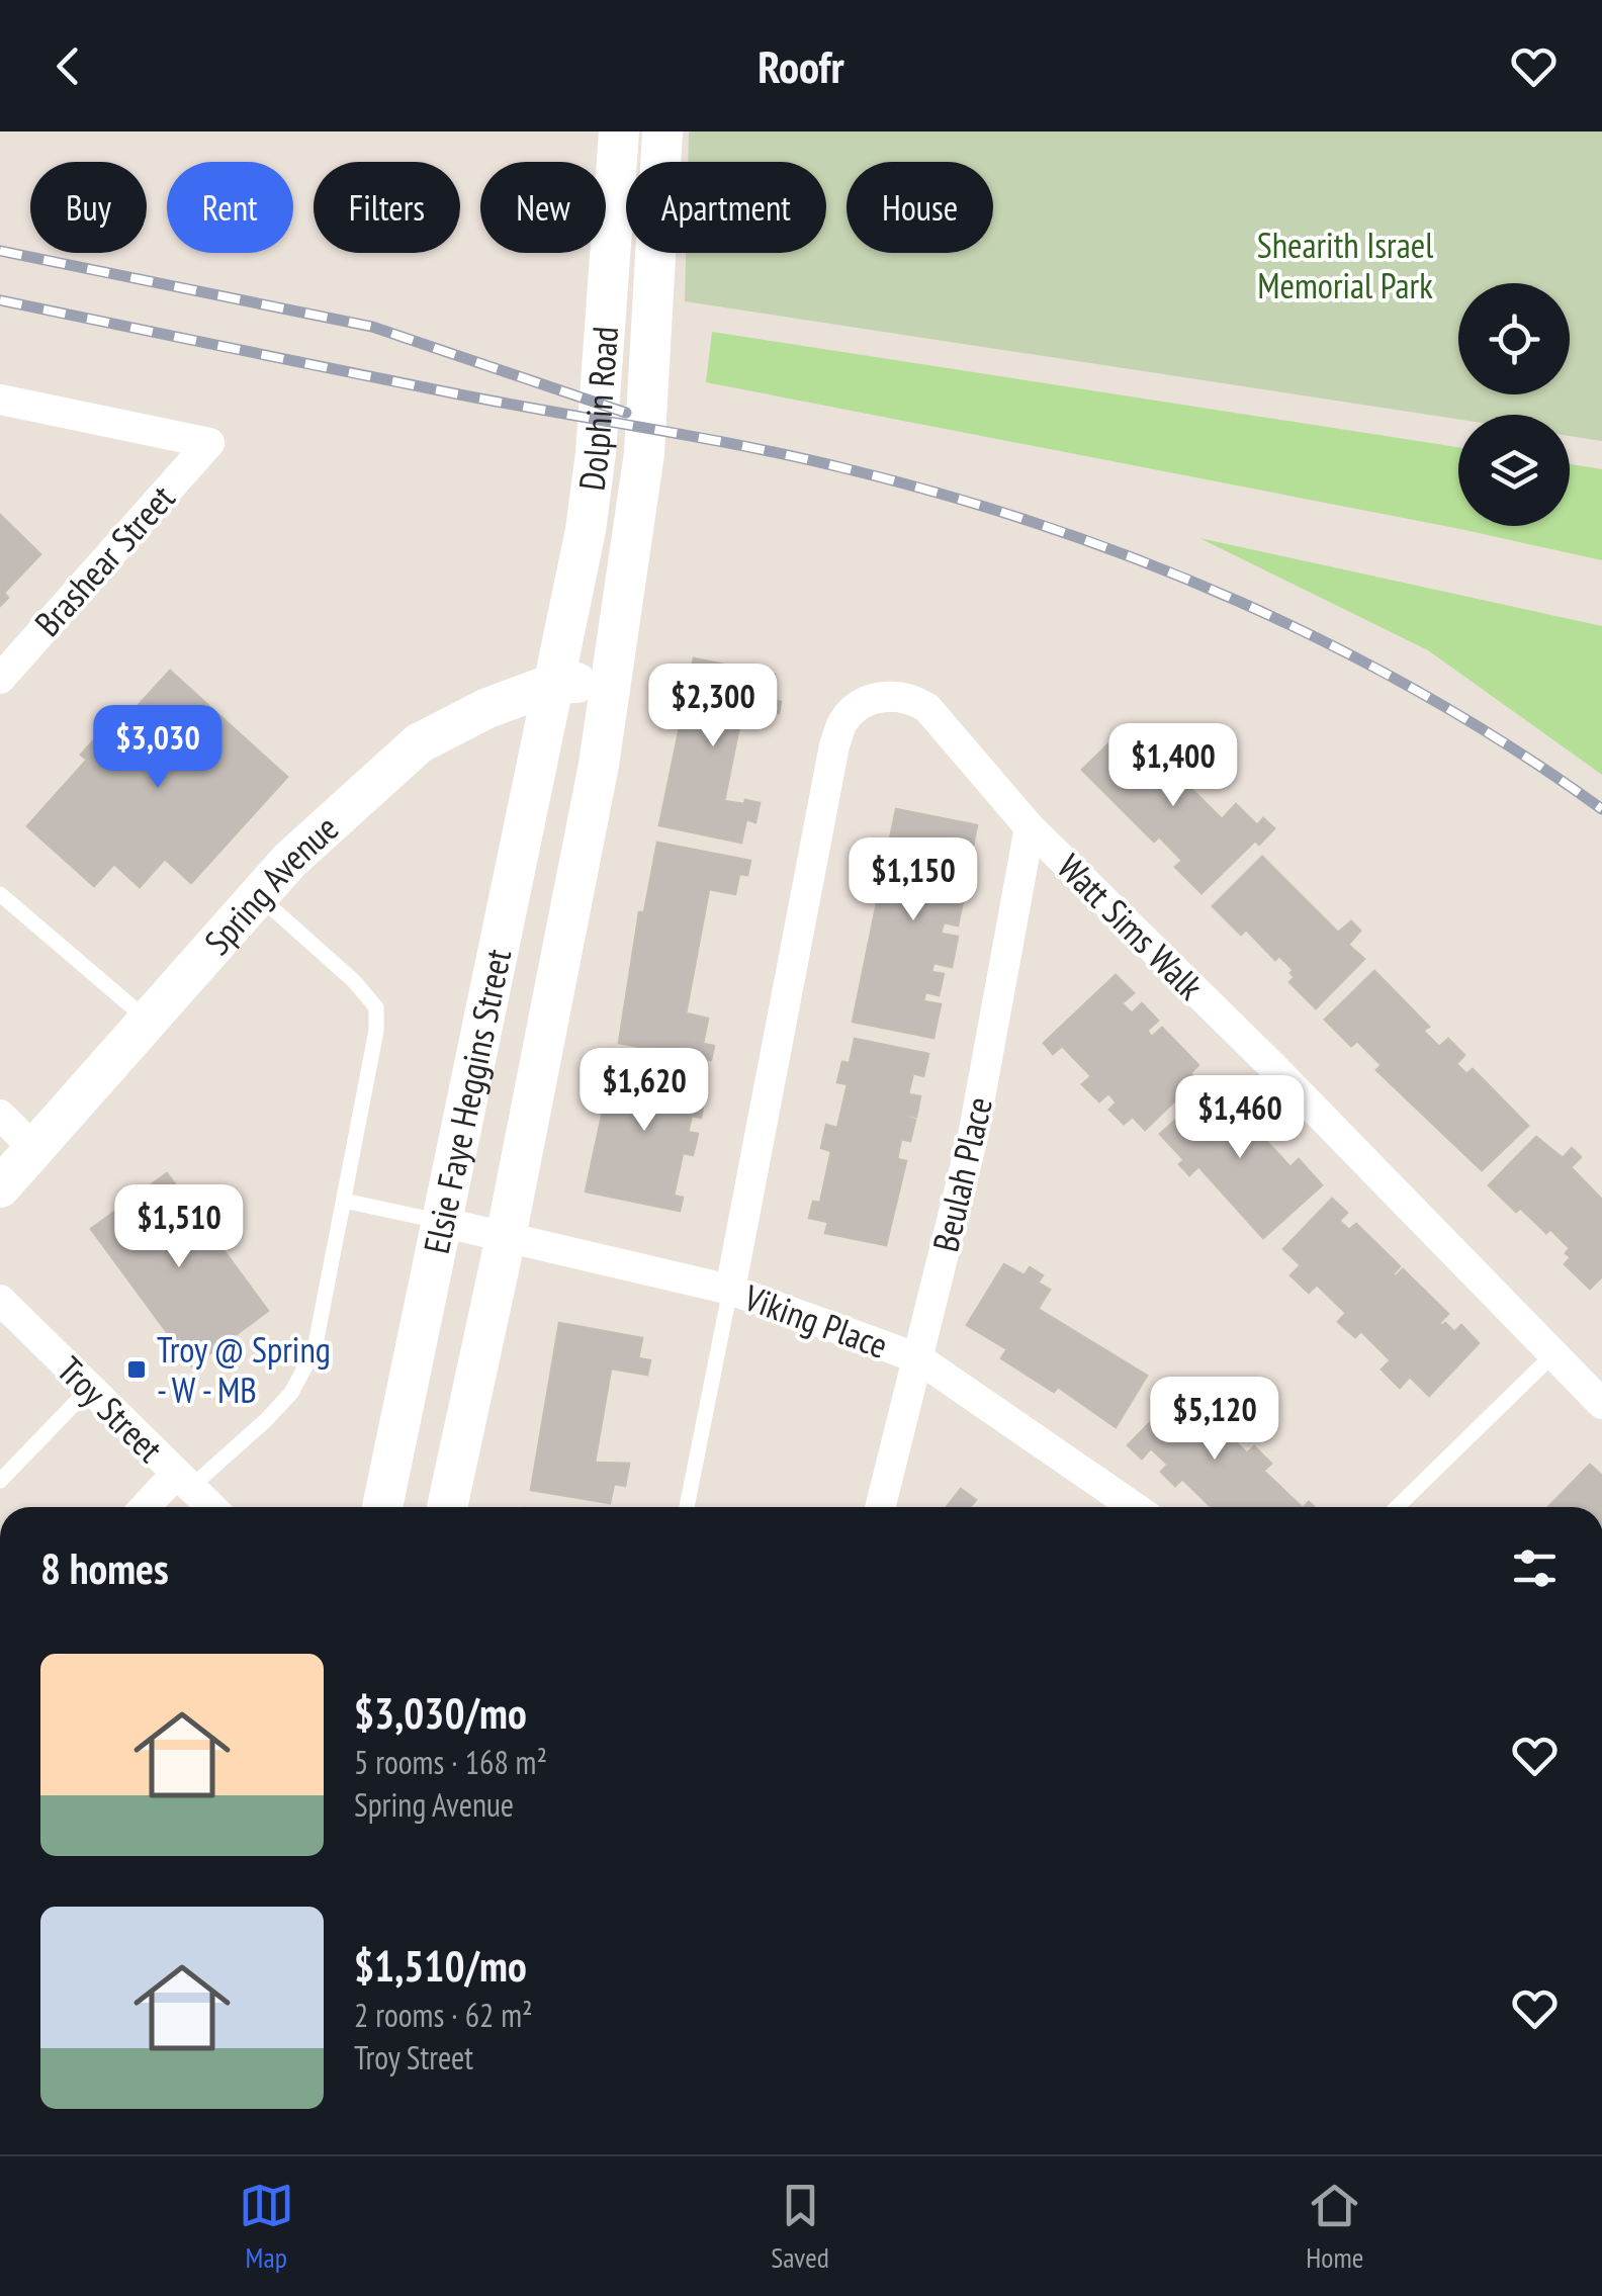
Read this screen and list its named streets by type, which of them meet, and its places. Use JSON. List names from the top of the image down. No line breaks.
{"streets":{"main road":["Dolphin Road","Spring Avenue","Elsie Faye Heggins Street"],"street":["Brashear Street","Watt Sims Walk","Beulah Place","Viking Place","Troy Street"]},"crossings":[["Dolphin Road","Spring Avenue"],["Dolphin Road","Elsie Faye Heggins Street"],["Spring Avenue","Elsie Faye Heggins Street"],["Watt Sims Walk","Beulah Place"],["Watt Sims Walk","Viking Place"],["Elsie Faye Heggins Street","Viking Place"],["Beulah Place","Viking Place"]],"parks":["Shearith Israel Memorial Park"],"places":{"transit":["Troy @ Spring - W - MB"]},"page":{"header":"Roofr","chip":["Buy","Rent","Filters","New","Apartment","House"],"price":["$2,300","$3,030","$1,400","$1,150","$1,620","$1,460","$1,510","$5,120"],"heading":"8 homes","list":[{"name":"$3,030/mo","note":"5 rooms · 168 m² · Spring Avenue"},{"name":"$1,510/mo","note":"2 rooms · 62 m² · Troy Street"}],"tabs":["Map","Saved","Home"]}}
